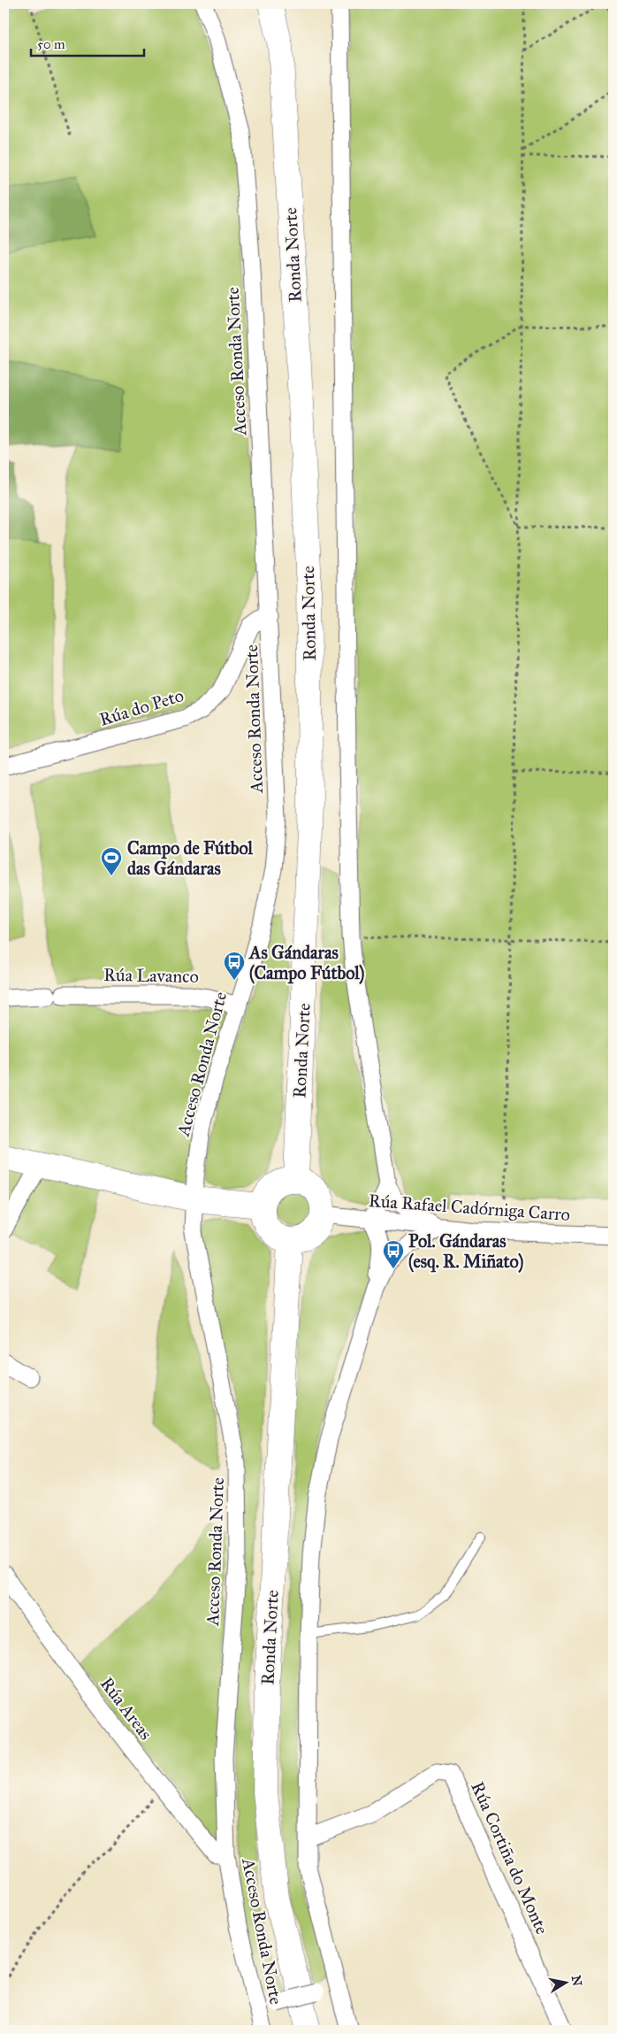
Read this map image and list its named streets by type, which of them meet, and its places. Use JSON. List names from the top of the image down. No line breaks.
{"streets":{"main road":["Ronda Norte"],"street":["Acceso Ronda Norte","Rúa do Peto","Rúa Lavanco","Rúa Rafael Cadórniga Carro","Rúa Areas","Rúa Cortiña do Monte"]},"crossings":[["Ronda Norte","Rúa Rafael Cadórniga Carro"],["Acceso Ronda Norte","Rúa do Peto"],["Acceso Ronda Norte","Rúa Lavanco"],["Acceso Ronda Norte","Rúa Areas"]],"places":{"sports":["Campo de Fútbol das Gándaras"],"bus stop":["As Gándaras (Campo Fútbol)","Pol. Gándaras (esq. R. Miñato)"]},"scale_bar":"50 m","north":"right"}
